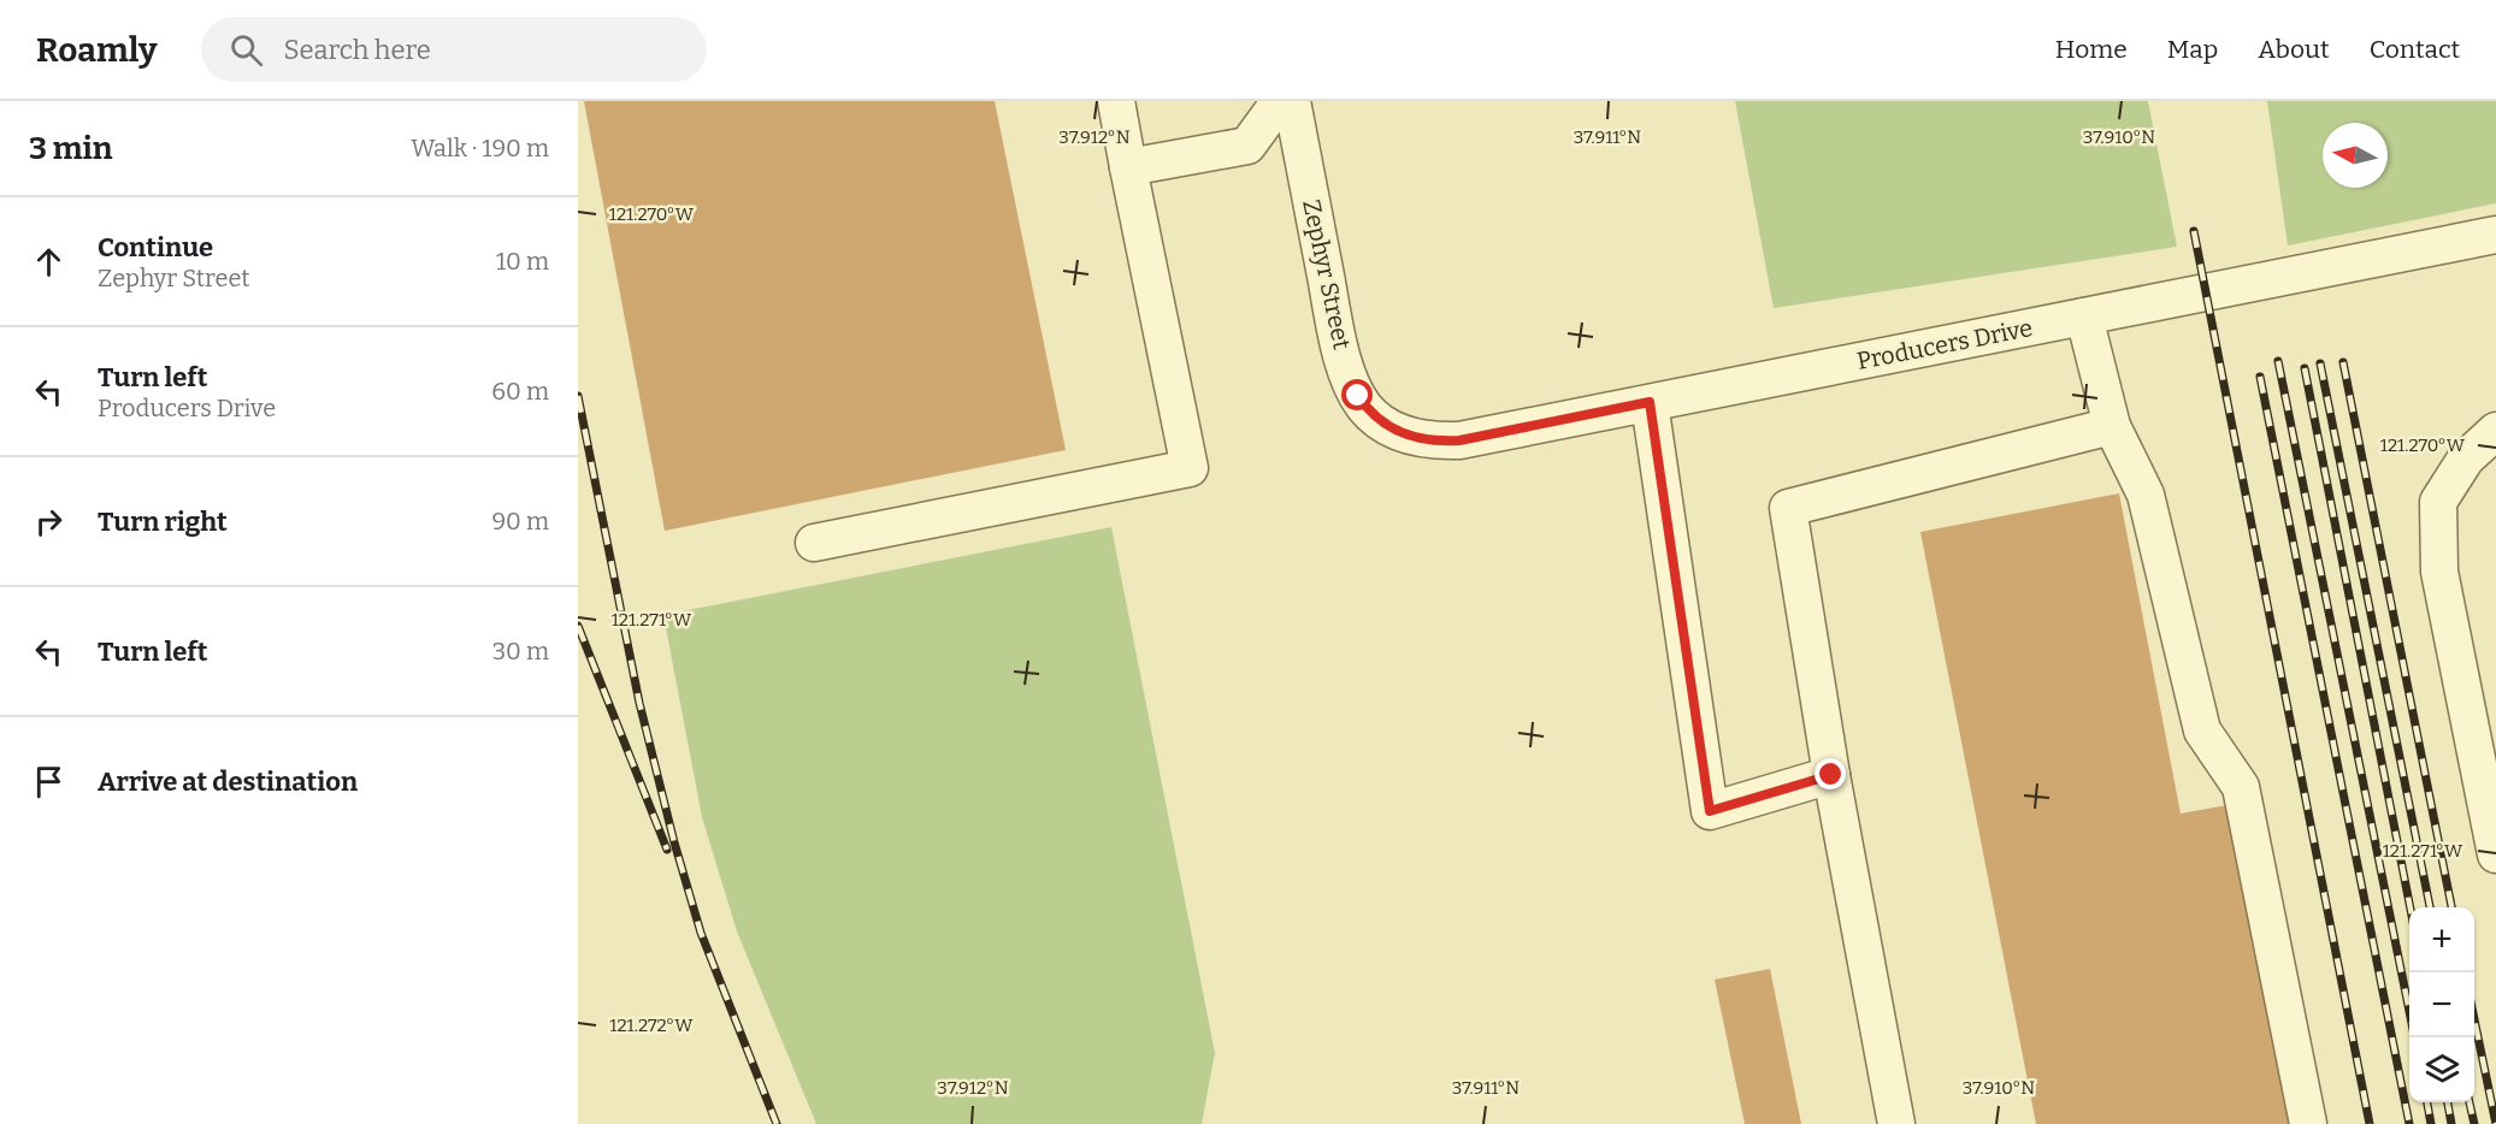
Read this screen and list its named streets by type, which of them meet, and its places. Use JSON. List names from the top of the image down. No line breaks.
{"streets":{"street":["Zephyr Street","Producers Drive"]},"crossings":[["Zephyr Street","Producers Drive"]],"north":"left","page":{"header":"Roamly","search":"Search here","nav":["Home","Map","About","Contact"],"heading":["3 min","Walk · 190 m"],"list":[["Continue","Zephyr Street","10 m"],["Turn left","Producers Drive","60 m"],["Turn right","90 m"],["Turn left","30 m"],"Arrive at destination"],"map_buttons":["+","−"]},"coordinates":["37.912°N","37.911°N","37.910°N","121.270°W","121.271°W","121.272°W"]}
